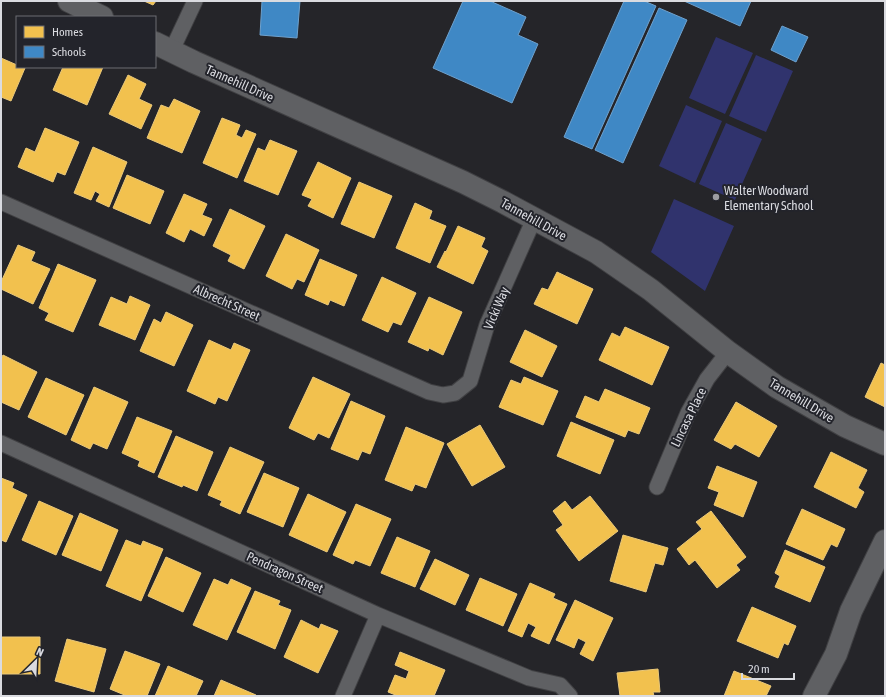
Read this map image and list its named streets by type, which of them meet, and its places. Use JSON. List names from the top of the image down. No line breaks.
{"streets":{"street":["Tannehill Drive","Albrecht Street","Vicki Way","Lincasa Place","Pendragon Street"]},"crossings":[["Tannehill Drive","Vicki Way"],["Tannehill Drive","Lincasa Place"],["Albrecht Street","Vicki Way"]],"places":["Walter Woodward Elementary School"],"legend":["Homes","Schools"],"scale_bar":"20 m","north":"top right"}
